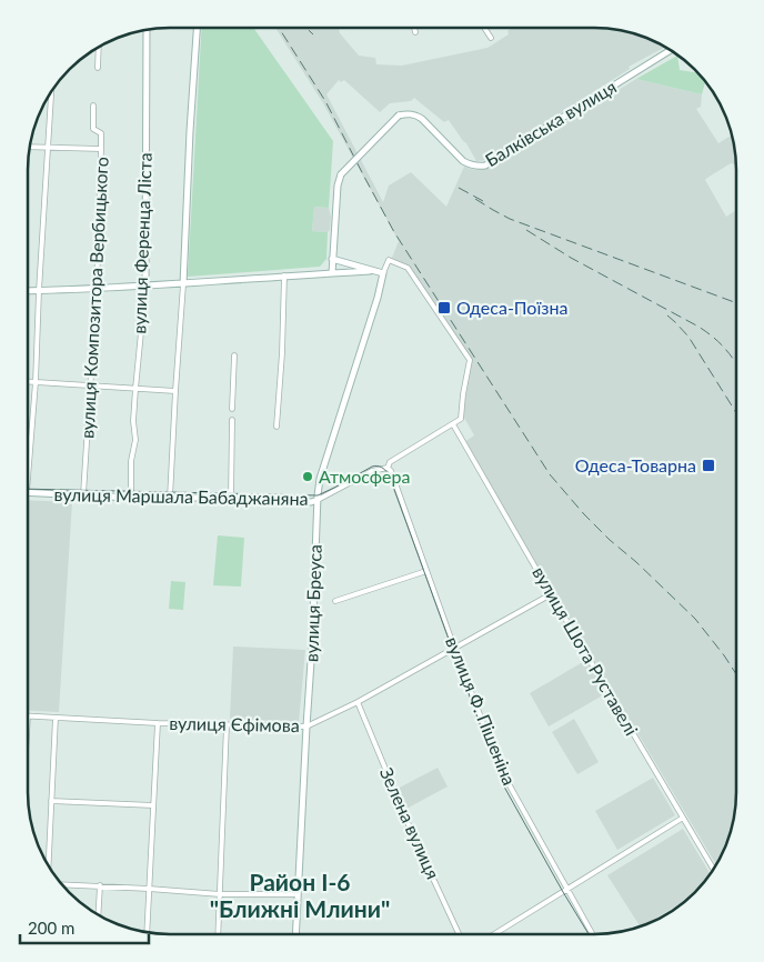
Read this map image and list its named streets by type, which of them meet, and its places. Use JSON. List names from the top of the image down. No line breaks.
{"streets":{"street":["Балківська вулиця","вулиця Ференца Ліста","вулиця Композитора Вербицького","вулиця Маршала Бабаджаняна","вулиця Бреуса","вулиця Шота Руставелі","вулиця Ф. Пішеніна","вулиця Єфімова","Зелена вулиця"]},"crossings":[["вулиця Ференца Ліста","вулиця Маршала Бабаджаняна"],["вулиця Композитора Вербицького","вулиця Маршала Бабаджаняна"],["вулиця Маршала Бабаджаняна","вулиця Бреуса"],["вулиця Маршала Бабаджаняна","вулиця Шота Руставелі"],["вулиця Маршала Бабаджаняна","вулиця Ф. Пішеніна"],["вулиця Бреуса","вулиця Єфімова"],["вулиця Шота Руставелі","вулиця Єфімова"],["вулиця Ф. Пішеніна","вулиця Єфімова"],["вулиця Єфімова","Зелена вулиця"]],"districts":["Район І-6 \"Ближні Млини\""],"places":{"transit":["Одеса-Поїзна","Одеса-Товарна"],"other":["Атмосфера"]},"scale_bar":"200 m"}
